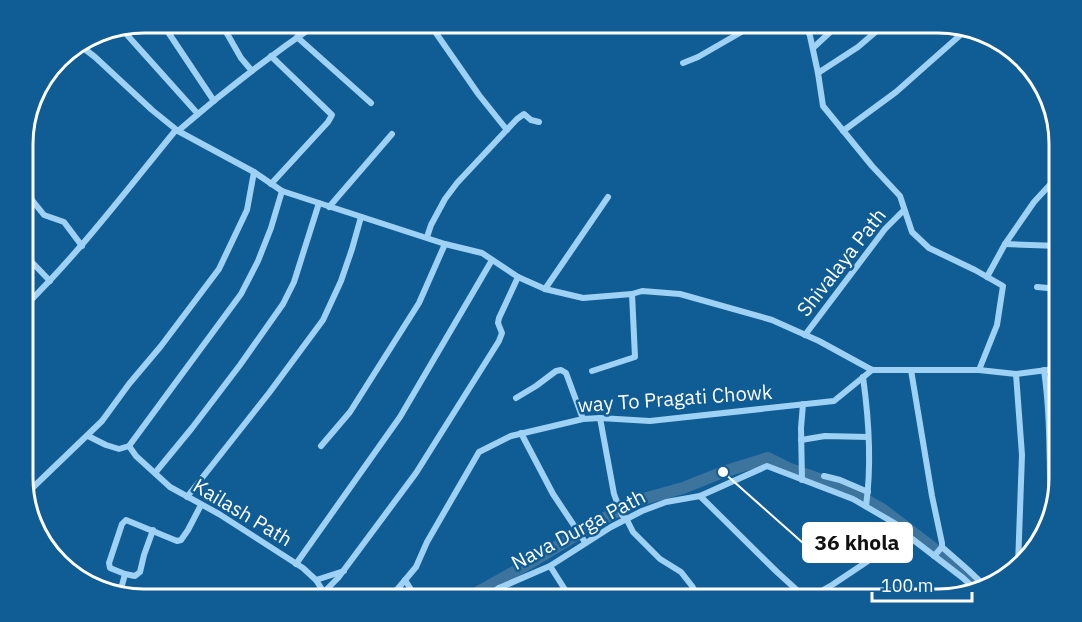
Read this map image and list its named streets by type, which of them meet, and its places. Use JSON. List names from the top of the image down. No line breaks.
{"streets":{"street":["Shivalaya Path","way To Pragati Chowk","Kailash Path","Nava Durga Path"]},"places":["36 khola"],"scale_bar":"100 m"}
